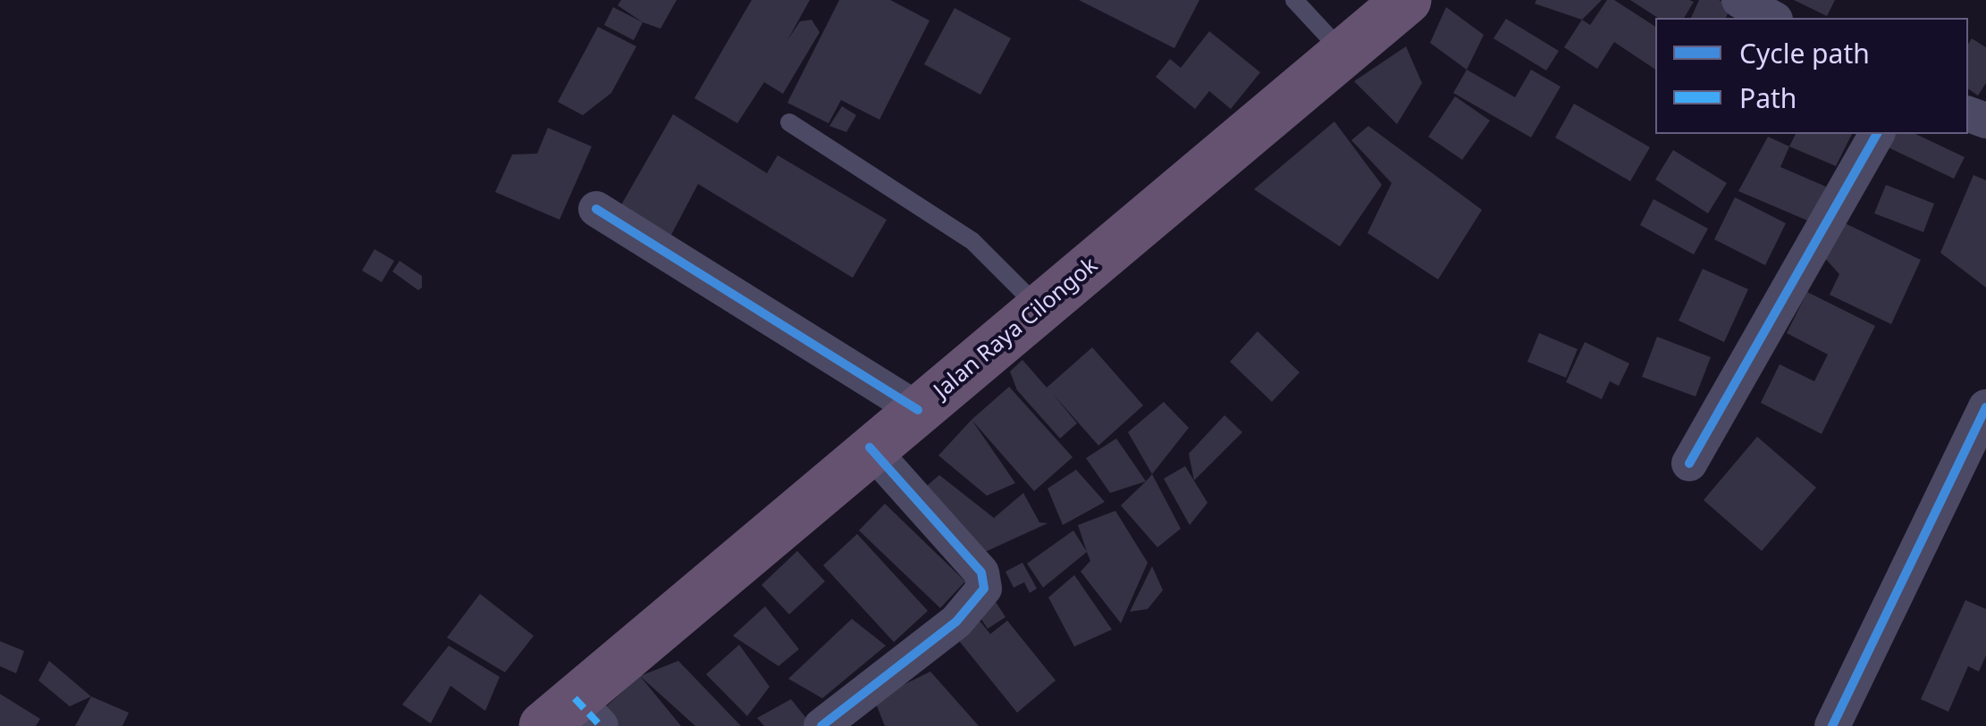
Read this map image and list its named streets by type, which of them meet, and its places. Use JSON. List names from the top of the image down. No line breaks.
{"streets":{"highway":["Jalan Raya Cilongok"]},"legend":["Cycle path","Path"]}
